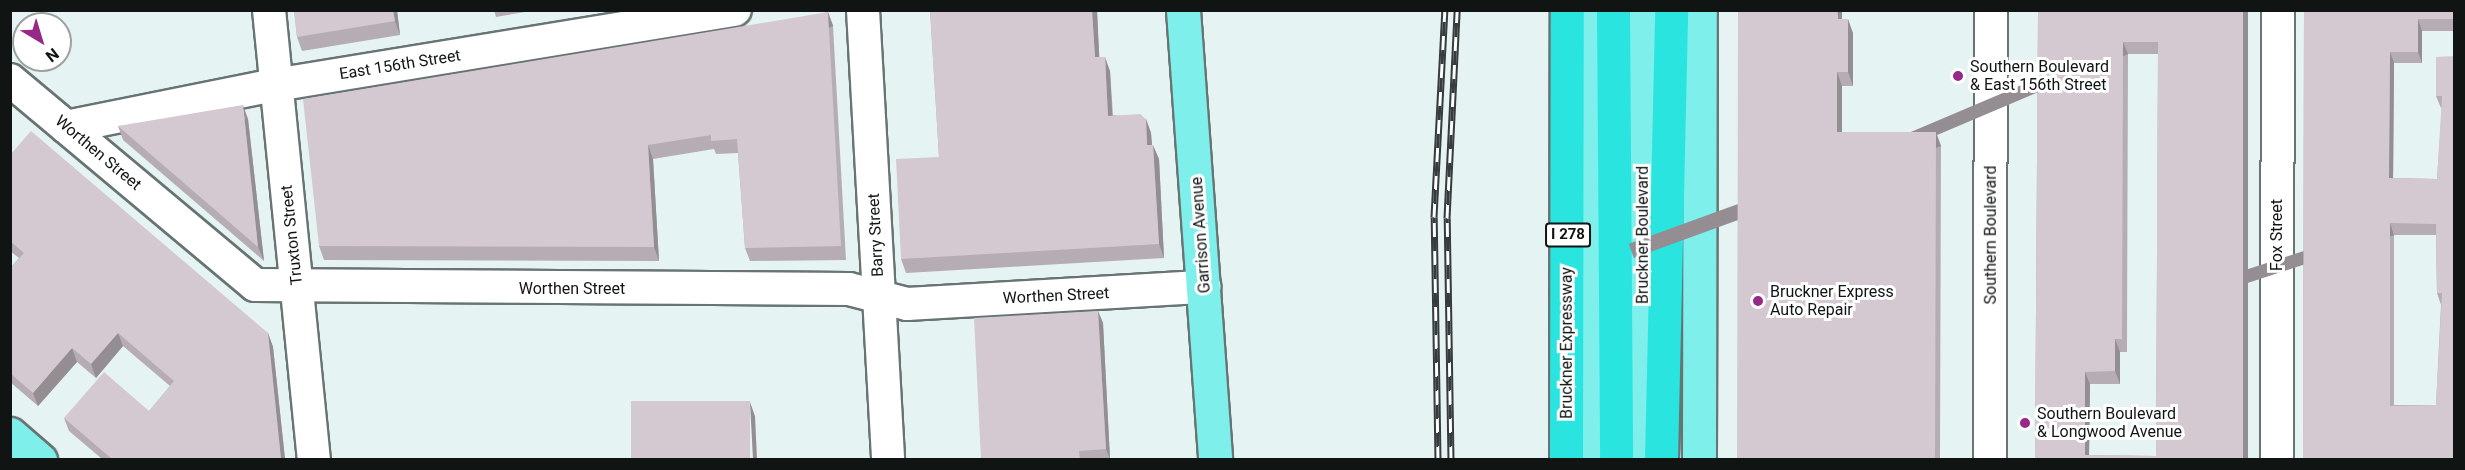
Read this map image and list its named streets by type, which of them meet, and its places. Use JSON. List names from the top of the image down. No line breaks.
{"streets":{"highway":["I 278","Bruckner Expressway"],"main road":["Garrison Avenue","Bruckner Boulevard"],"street":["East 156th Street","Worthen Street","Truxton Street","Barry Street","Southern Boulevard","Fox Street"]},"crossings":[["East 156th Street","Worthen Street"],["East 156th Street","Truxton Street"],["Worthen Street","Truxton Street"],["Worthen Street","Barry Street"],["Worthen Street","Garrison Avenue"]],"places":["Southern Boulevard & East 156th Street","Bruckner Express Auto Repair","Southern Boulevard & Longwood Avenue"],"north":"bottom right"}
